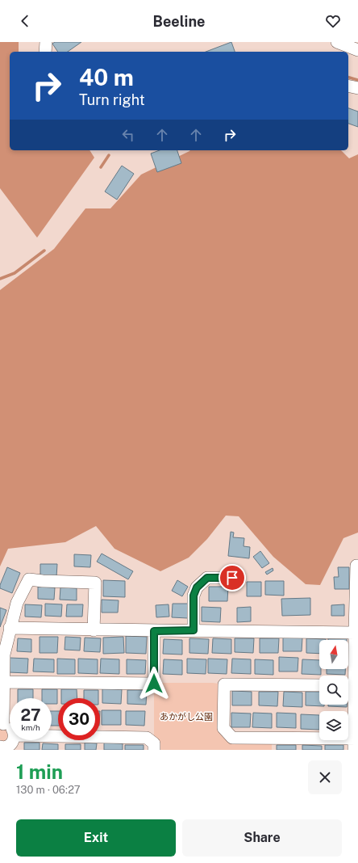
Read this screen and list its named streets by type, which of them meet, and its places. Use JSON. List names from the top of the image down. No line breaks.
{"parks":["あかがし公園"],"north":"top","page":{"header":"Beeline","turn":["40 m","Turn right"],"speed":"27 km/h","limit":"30","heading":["1 min","130 m · 06:27"],"buttons":["Exit","Share"]}}
